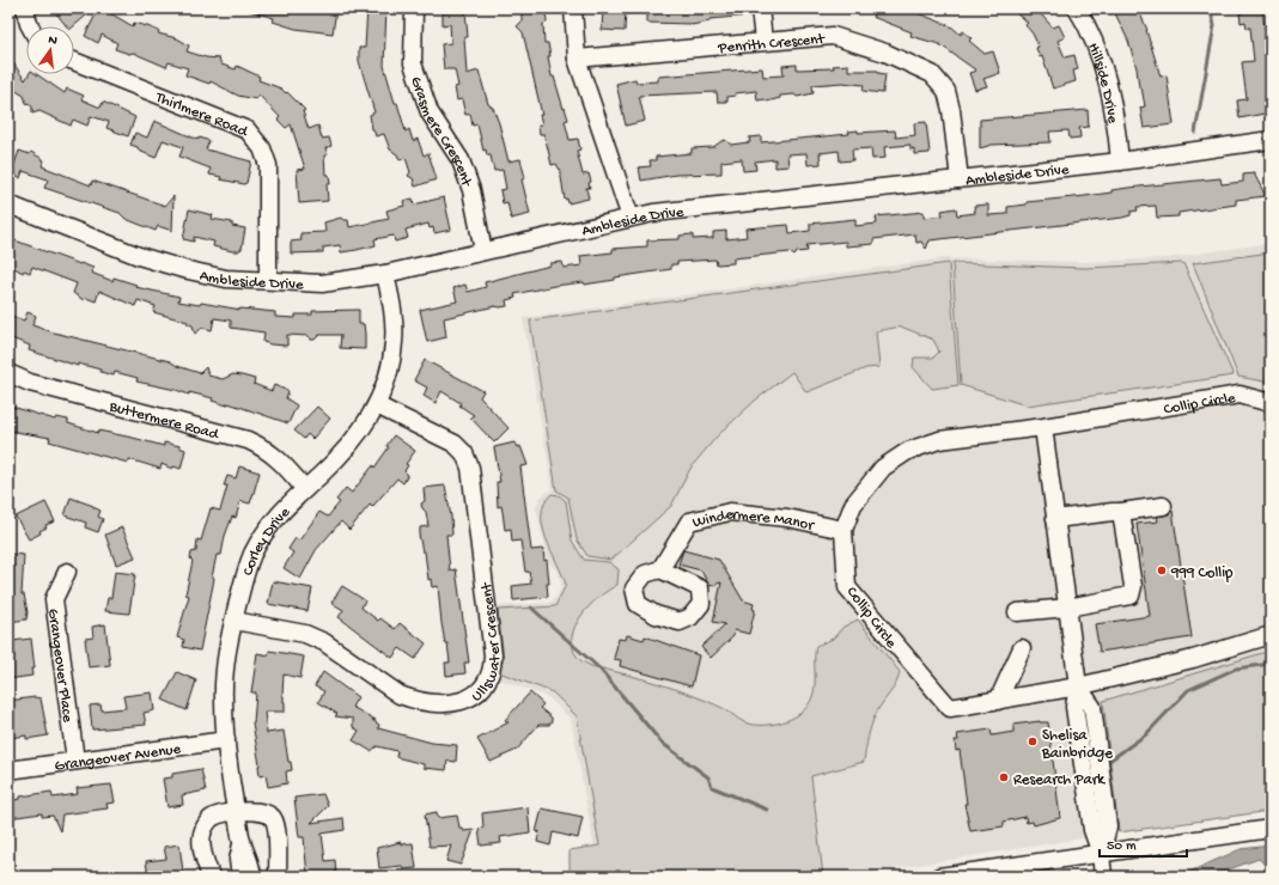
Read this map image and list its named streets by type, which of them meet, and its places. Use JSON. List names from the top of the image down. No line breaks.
{"streets":{"street":["Penrith Crescent","Hillside Drive","Thirlmere Road","Grasmere Crescent","Ambleside Drive","Collip Circle","Buttermere Road","Windermere Manor","Corley Drive","Ullswater Crescent","Grangeover Place","Grangeover Avenue"]},"crossings":[["Penrith Crescent","Ambleside Drive"],["Hillside Drive","Ambleside Drive"],["Thirlmere Road","Ambleside Drive"],["Grasmere Crescent","Ambleside Drive"],["Ambleside Drive","Corley Drive"],["Collip Circle","Windermere Manor"],["Buttermere Road","Corley Drive"],["Corley Drive","Ullswater Crescent"],["Corley Drive","Grangeover Avenue"],["Grangeover Place","Grangeover Avenue"]],"places":["999 Collip","Shelisa Bainbridge","Research Park"],"scale_bar":"50 m","north":"top"}
